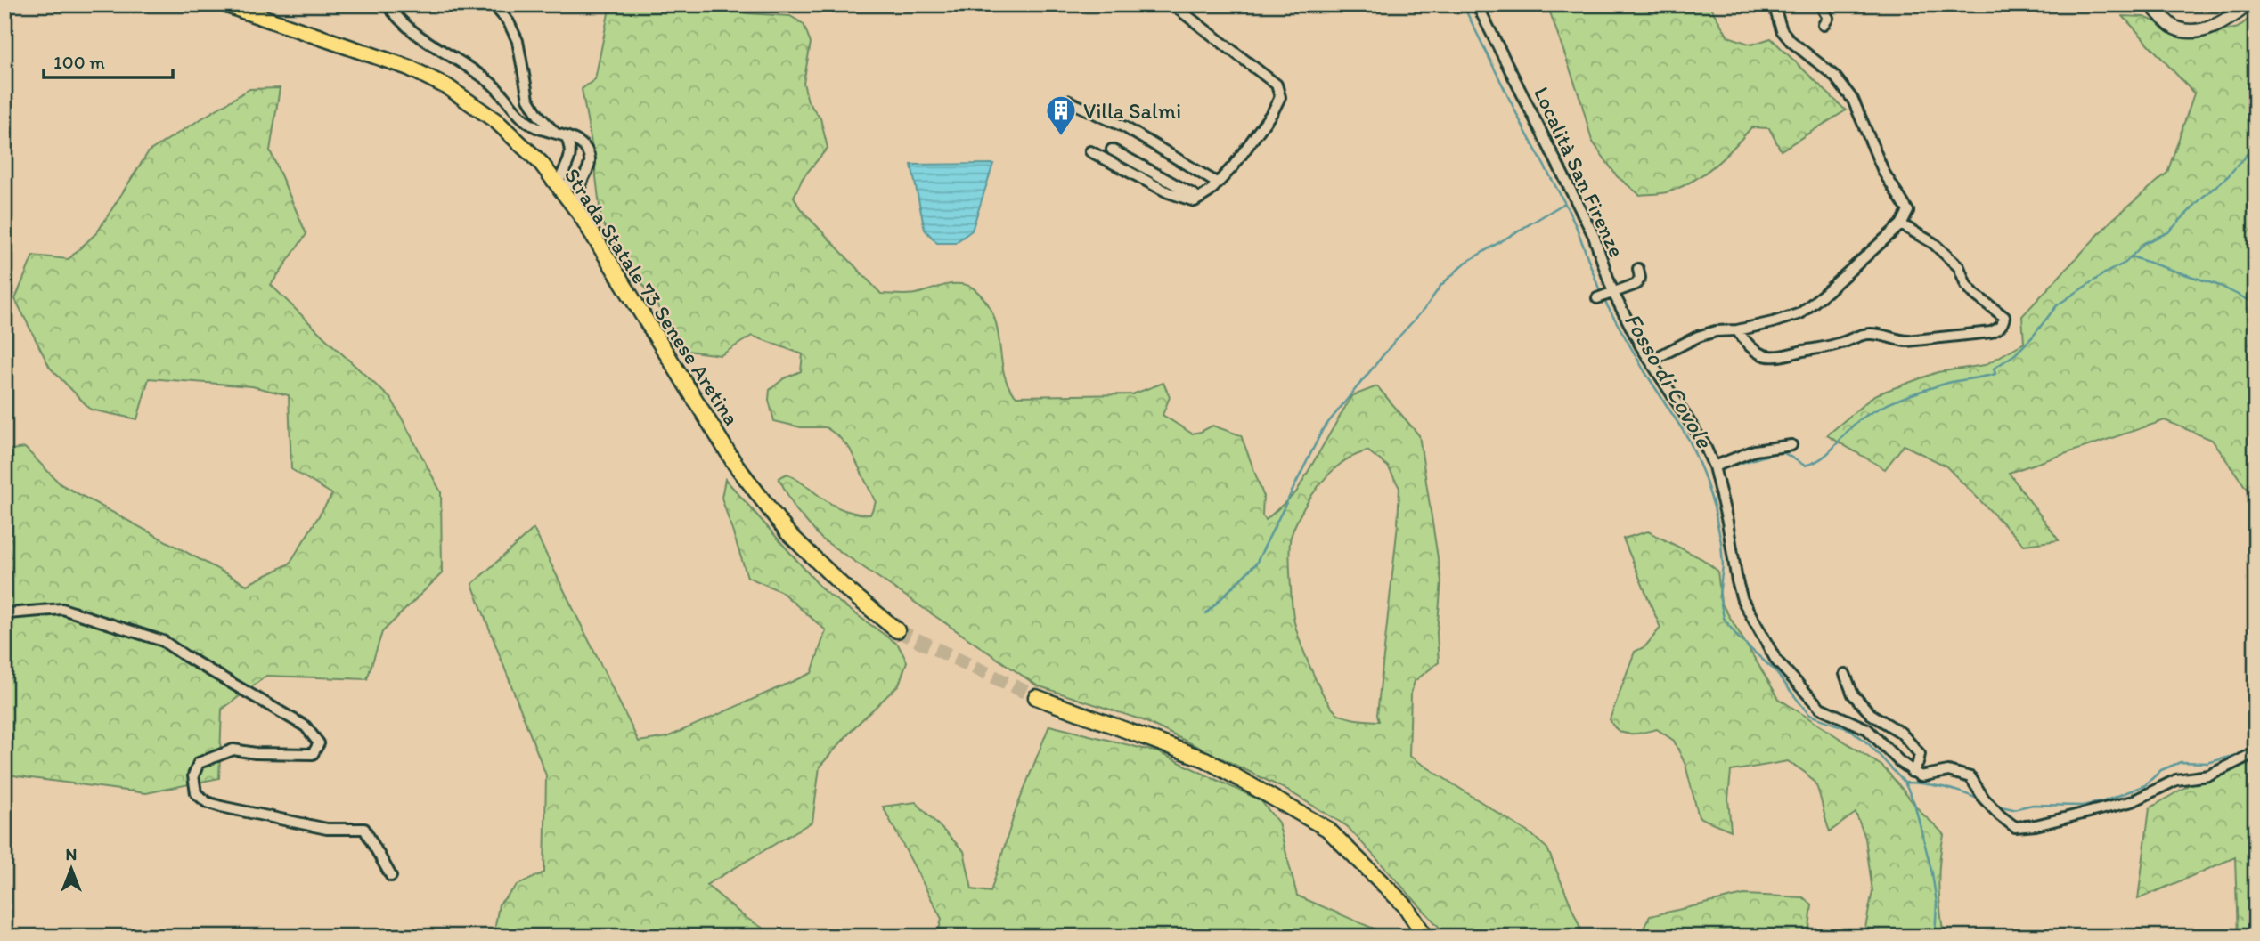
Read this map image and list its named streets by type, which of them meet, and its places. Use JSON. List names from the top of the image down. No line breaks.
{"streets":{"main road":["Strada Statale 73 Senese Aretina"],"street":["Località San Firenze"]},"water":["Fosso di Covole"],"places":{"building":["Villa Salmi"]},"scale_bar":"100 m","north":"top"}
